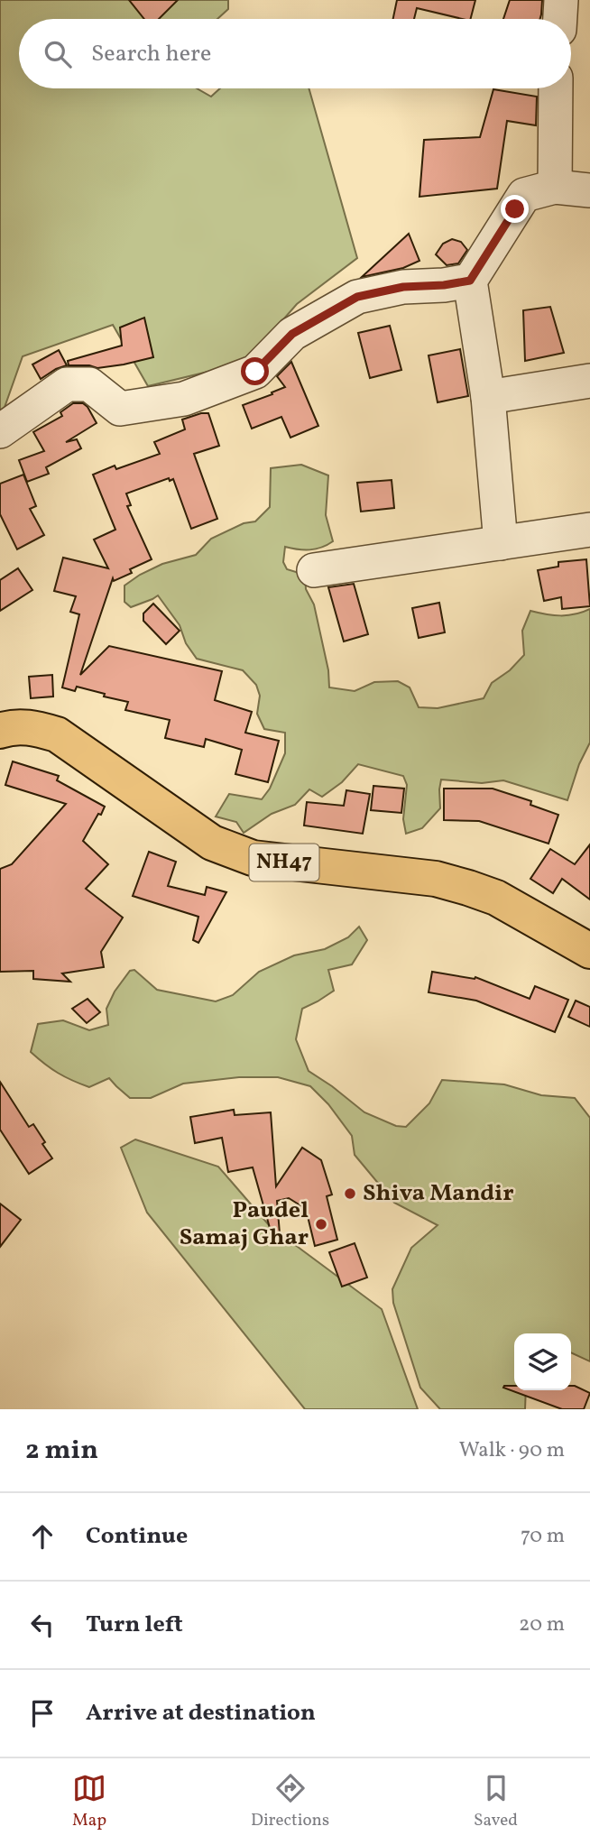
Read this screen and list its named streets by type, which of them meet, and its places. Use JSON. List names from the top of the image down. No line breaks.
{"streets":{"highway":["NH47"]},"places":["Shiva Mandir","Paudel Samaj Ghar"],"page":{"search":"Search here","heading":["2 min","Walk · 90 m"],"list":[["Continue","70 m"],["Turn left","20 m"],"Arrive at destination"],"nav":["Map","Directions","Saved"]}}
